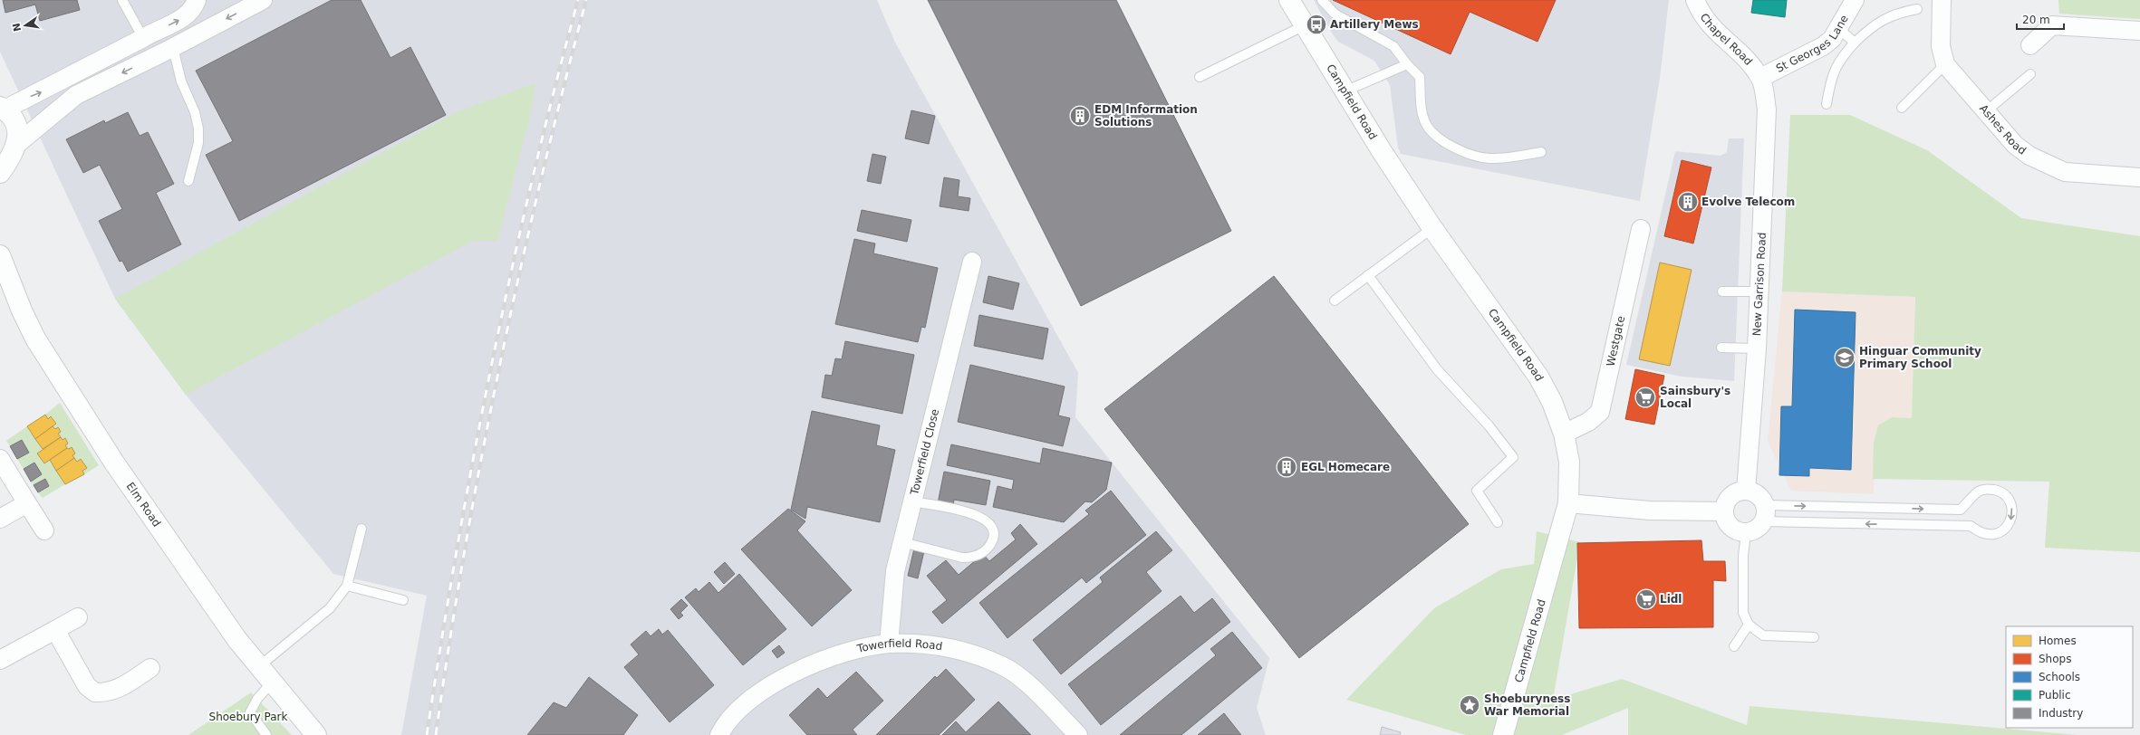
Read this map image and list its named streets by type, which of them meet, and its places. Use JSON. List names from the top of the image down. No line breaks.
{"streets":{"street":["Chapel Road","St Georges Lane","Campfield Road","Ashes Road","New Garrison Road","Westgate","Towerfield Close","Elm Road","Towerfield Road"]},"crossings":[["Chapel Road","St Georges Lane"],["Chapel Road","New Garrison Road"],["St Georges Lane","New Garrison Road"],["Campfield Road","Westgate"],["Towerfield Close","Towerfield Road"]],"parks":["Shoebury Park"],"places":{"bus stop":["Artillery Mews"],"building":["EDM Information Solutions","Evolve Telecom","EGL Homecare"],"school or university":["Hinguar Community Primary School"],"supermarket":["Sainsbury's Local","Lidl"],"place":["Shoeburyness War Memorial"]},"legend":["Homes","Shops","Schools","Public","Industry"],"scale_bar":"20 m","north":"left"}
